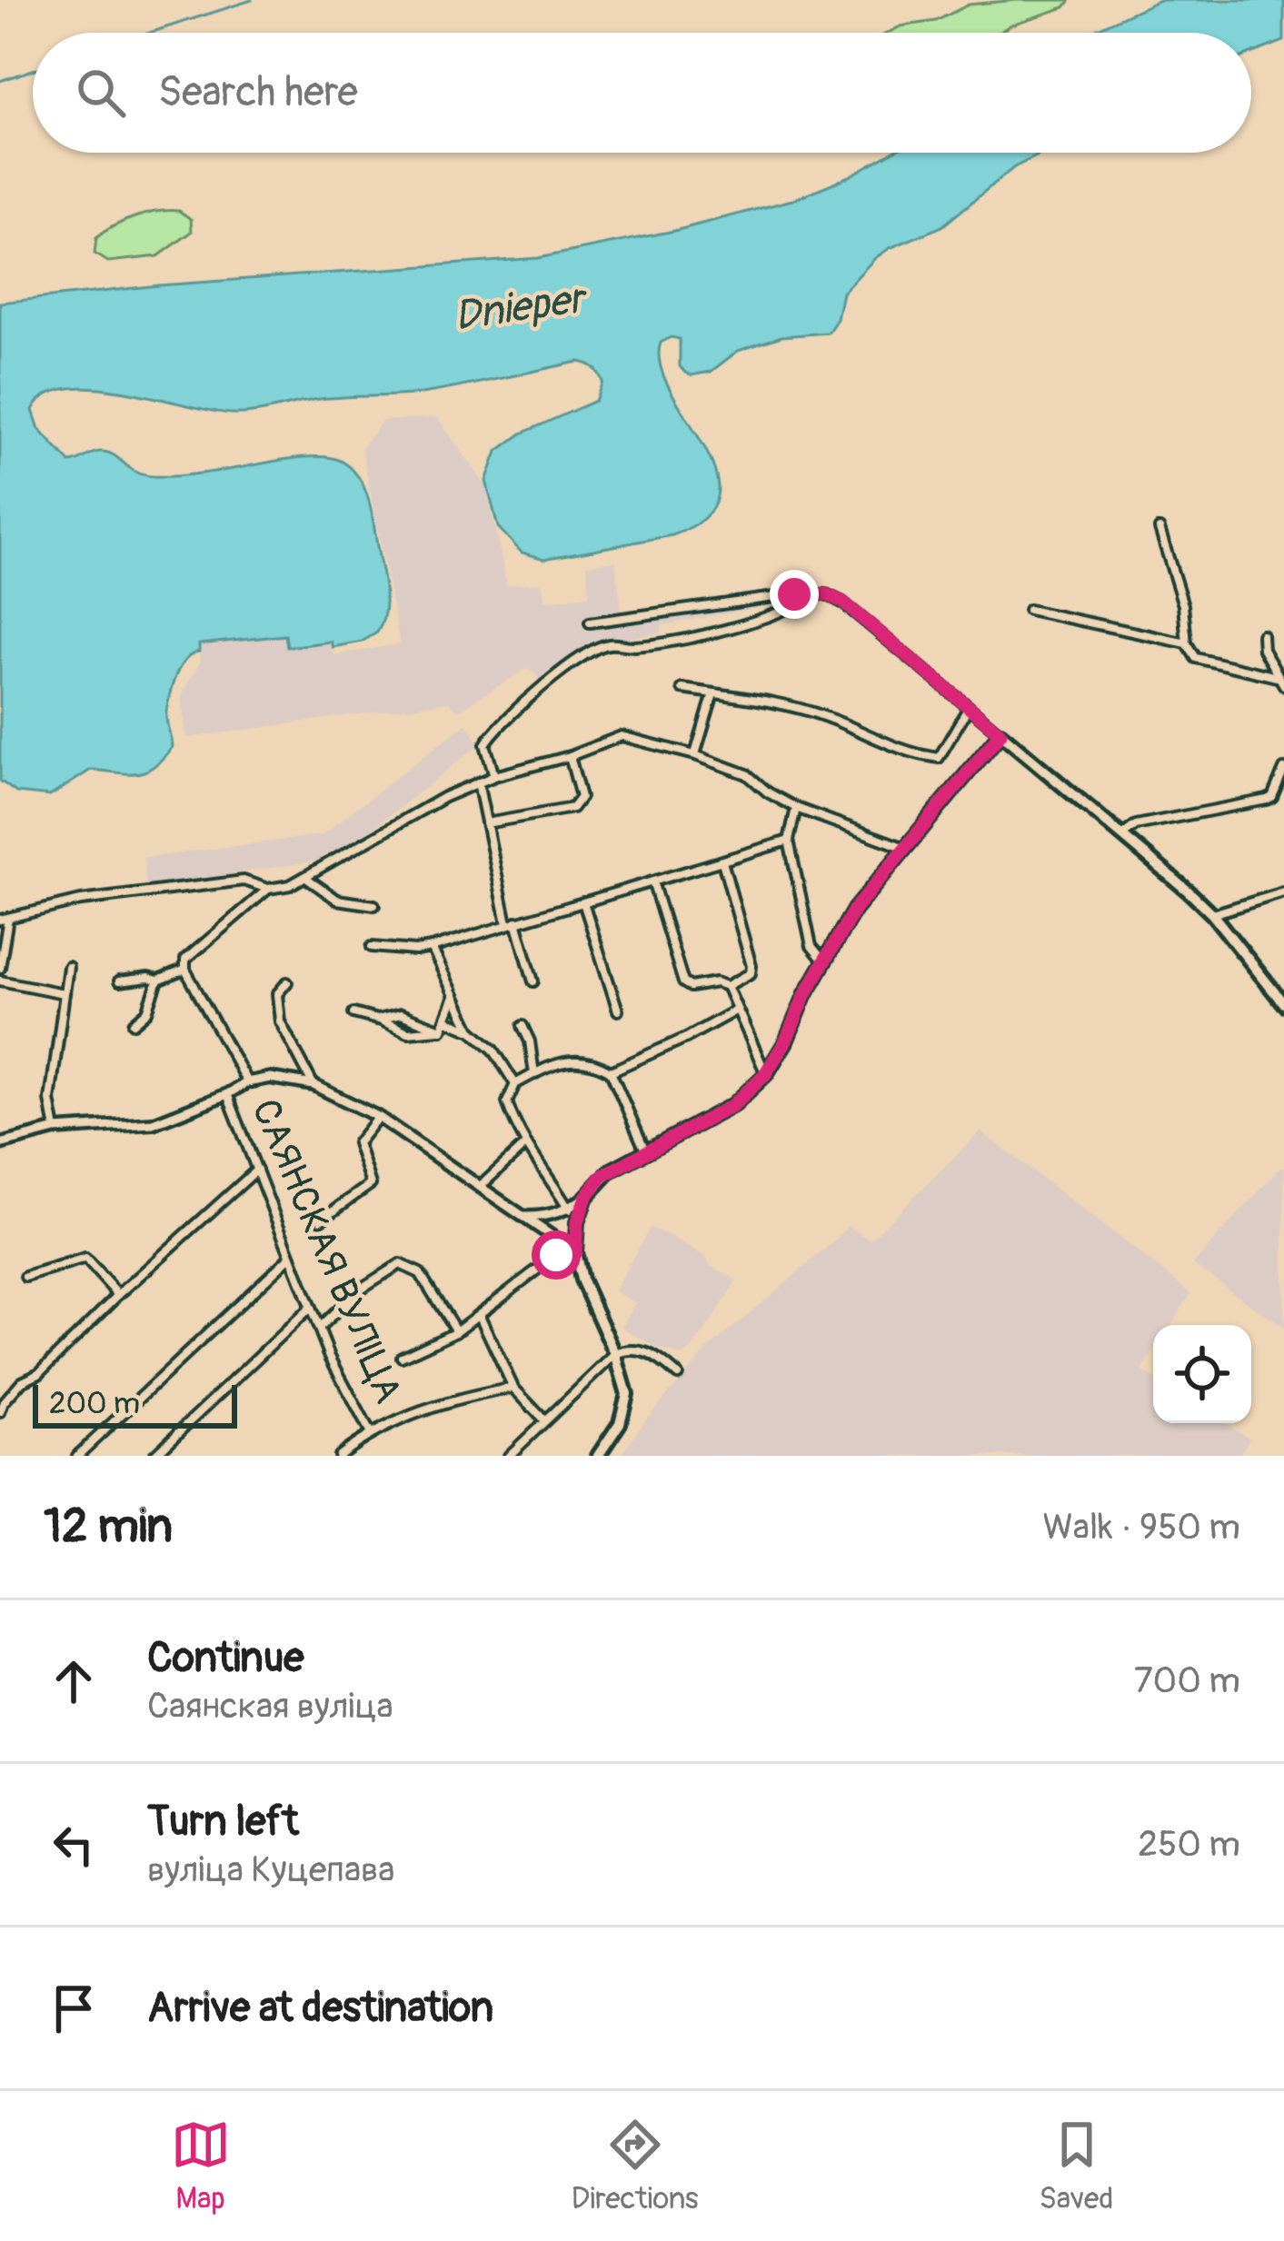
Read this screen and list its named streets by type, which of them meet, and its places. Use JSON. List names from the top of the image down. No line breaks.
{"streets":{"street":["САЯНСКАЯ ВУЛІЦА"]},"water":["Dnieper"],"scale_bar":"200 m","page":{"search":"Search here","scale":"200 m","heading":["12 min","Walk · 950 m"],"list":[["Continue","Саянская вуліца","700 m"],["Turn left","вуліца Куцепава","250 m"],"Arrive at destination"],"nav":["Map","Directions","Saved"]}}
